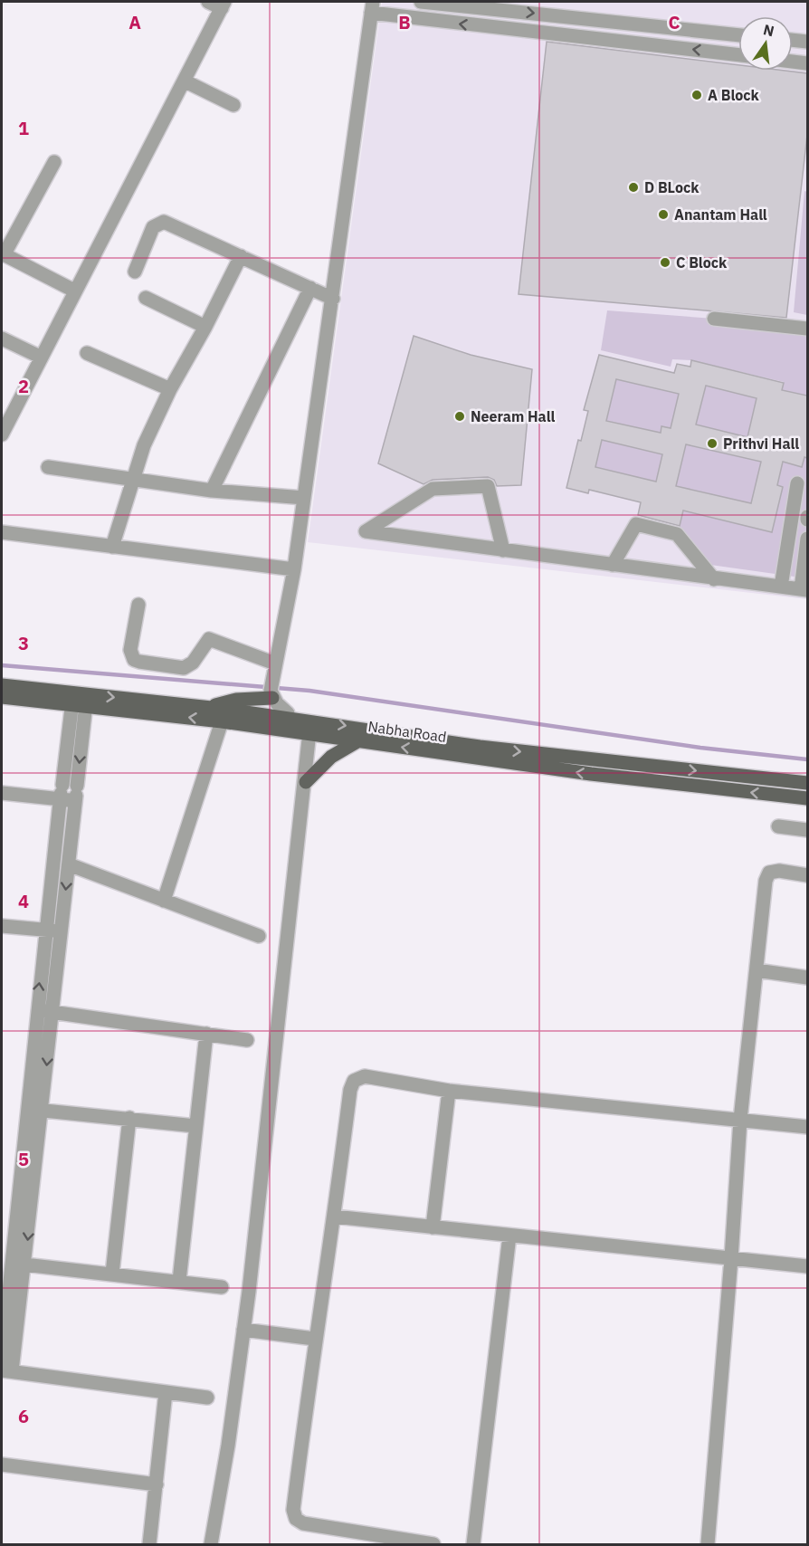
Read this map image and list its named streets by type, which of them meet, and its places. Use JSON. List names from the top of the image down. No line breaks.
{"streets":{"main road":["Nabha Road"]},"places":["A Block","D BLock","Anantam Hall","C Block","Neeram Hall","Prithvi Hall"],"north":"top","grid":{"columns":["A","B","C"],"rows":["1","2","3","4","5","6"]}}
